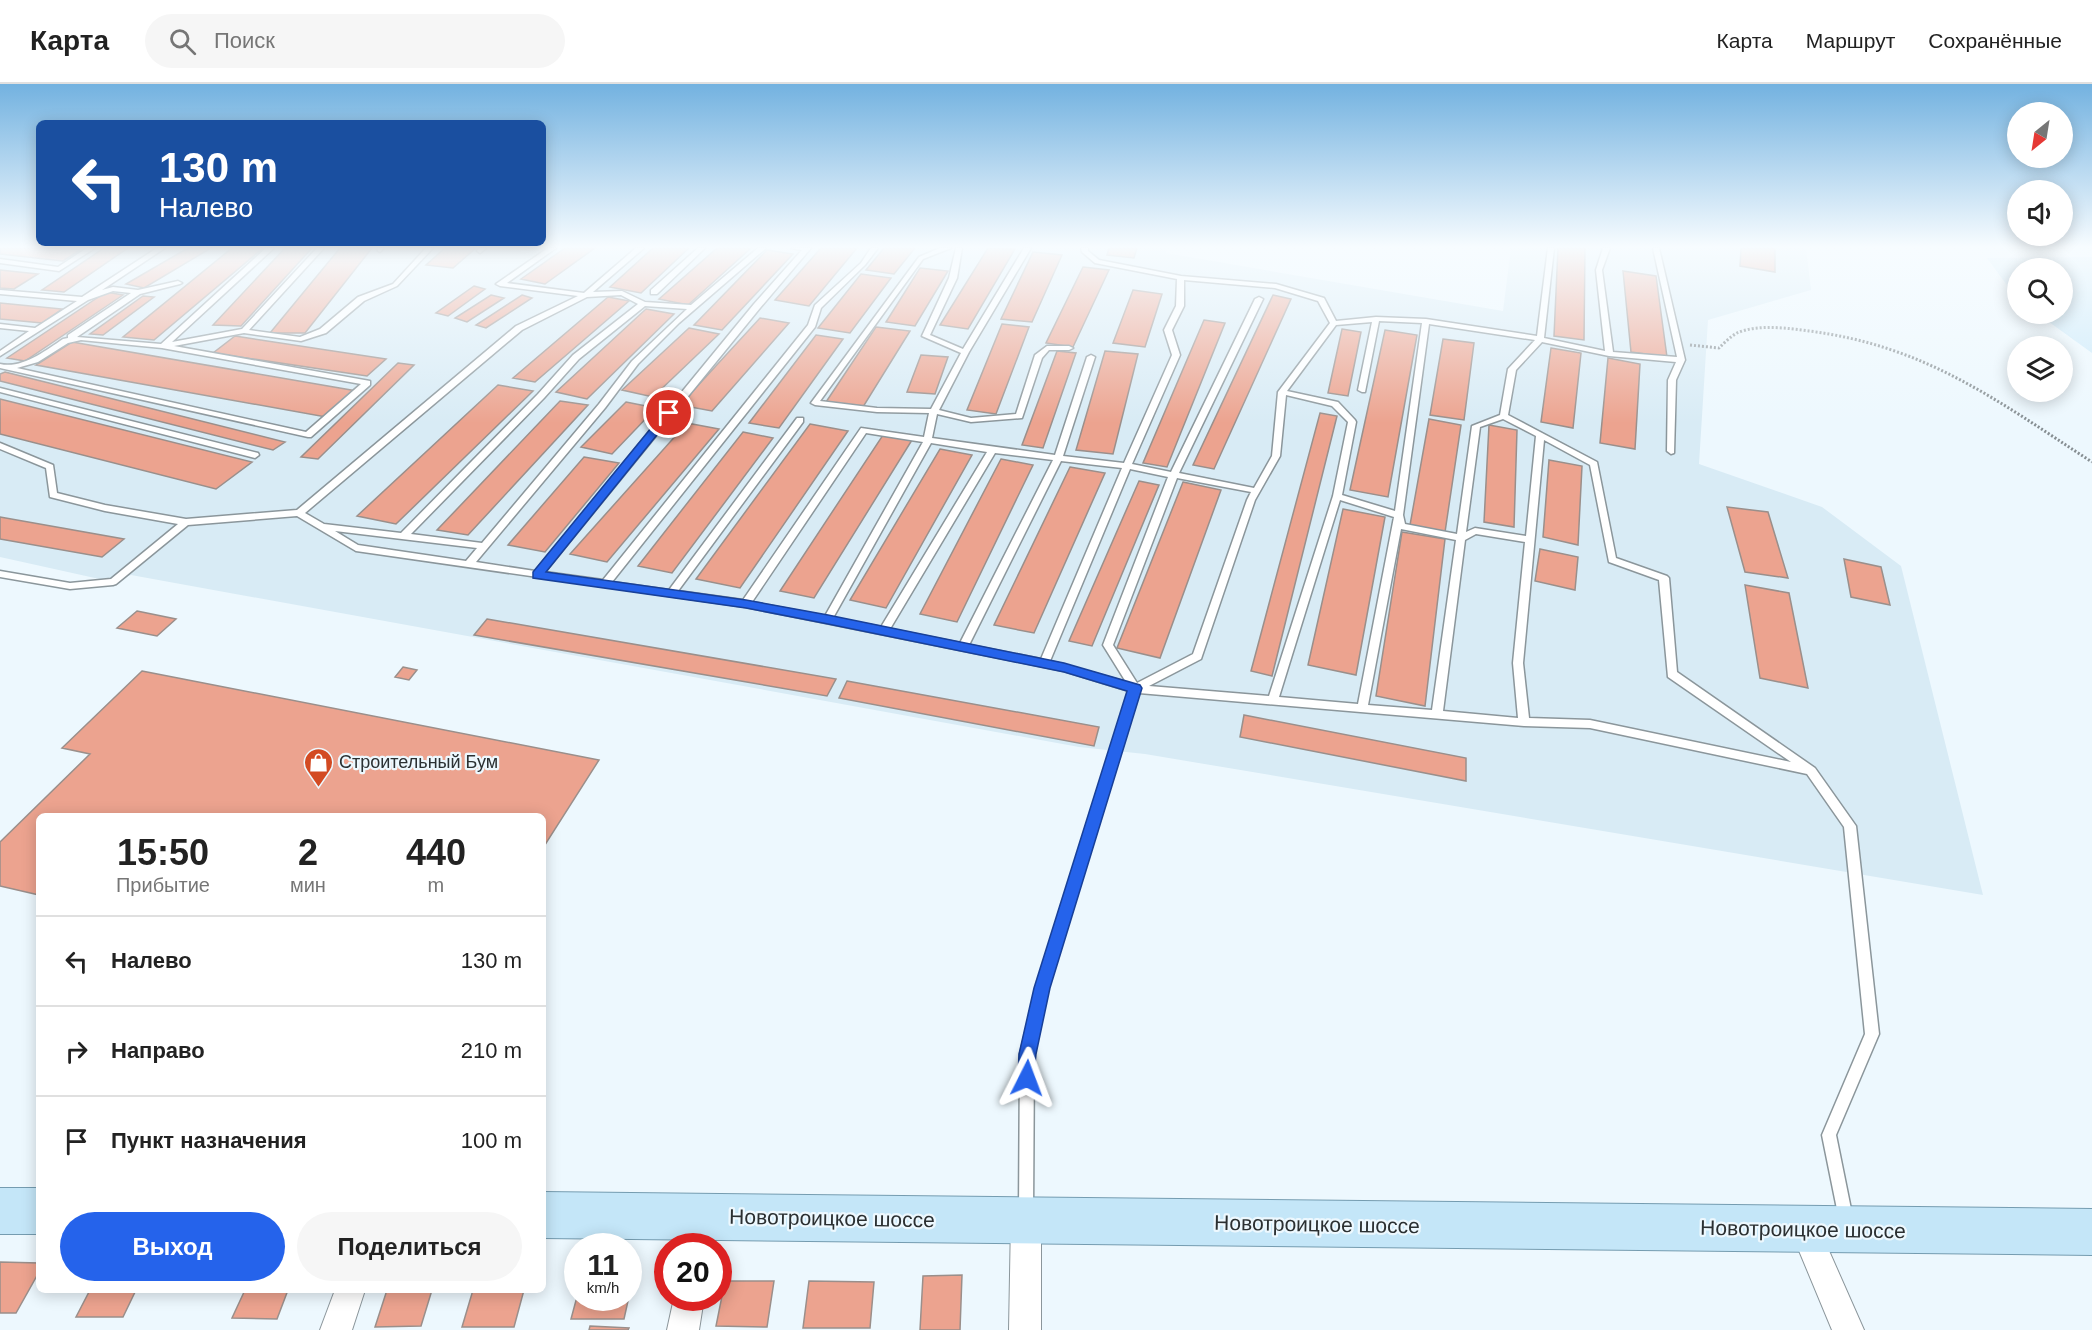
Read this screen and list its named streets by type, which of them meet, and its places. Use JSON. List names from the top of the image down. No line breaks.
{"streets":{"main road":["Новотроицкое шоссе"]},"places":{"shop":["Строительный Бум"]},"north":"bottom left","page":{"header":"Карта","search":"Поиск","nav":["Карта","Маршрут","Сохранённые"],"turn":["130 m","Налево"],"eta":["15:50","Прибытие","2","мин","440","m"],"list":[{"name":"Налево","value":"130 m"},{"name":"Направо","value":"210 m"},{"name":"Пункт назначения","value":"100 m"}],"buttons":["Выход","Поделиться"],"speed":"11 km/h","limit":"20"}}
